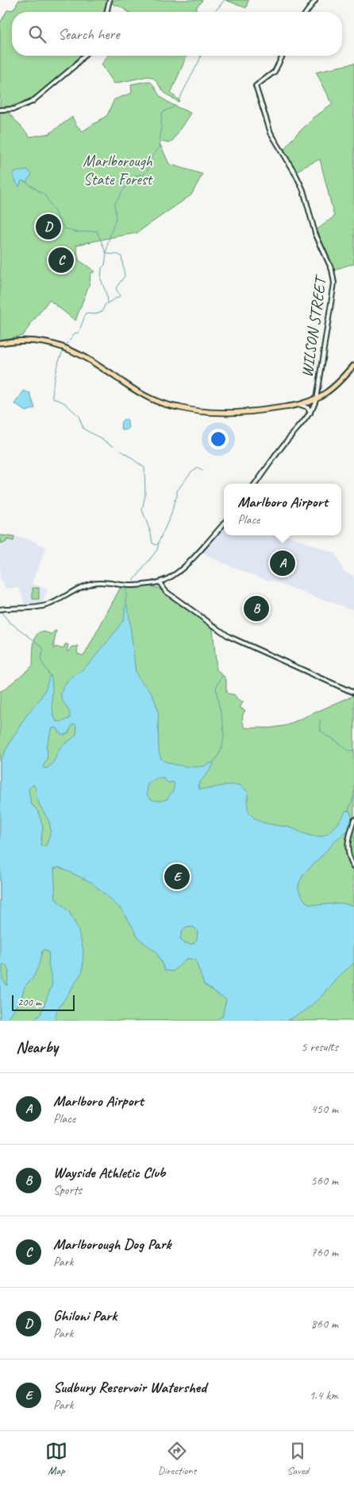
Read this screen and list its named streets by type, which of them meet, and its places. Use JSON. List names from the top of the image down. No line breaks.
{"streets":{"street":["WILSON STREET"]},"parks":["Marlborough State Forest"],"scale_bar":"200 m","page":{"search":"Search here","pins":["D","C","A","B","E"],"popup":["Marlboro Airport","Place"],"scale":"200 m","heading":["Nearby","5 results"],"list":[{"mark":"A","name":"Marlboro Airport","note":"Place","value":"450 m"},{"mark":"B","name":"Wayside Athletic Club","note":"Sports","value":"560 m"},{"mark":"C","name":"Marlborough Dog Park","note":"Park","value":"760 m"},{"mark":"D","name":"Ghiloni Park","note":"Park","value":"860 m"},{"mark":"E","name":"Sudbury Reservoir Watershed","note":"Park","value":"1.4 km"}],"nav":["Map","Directions","Saved"]}}
